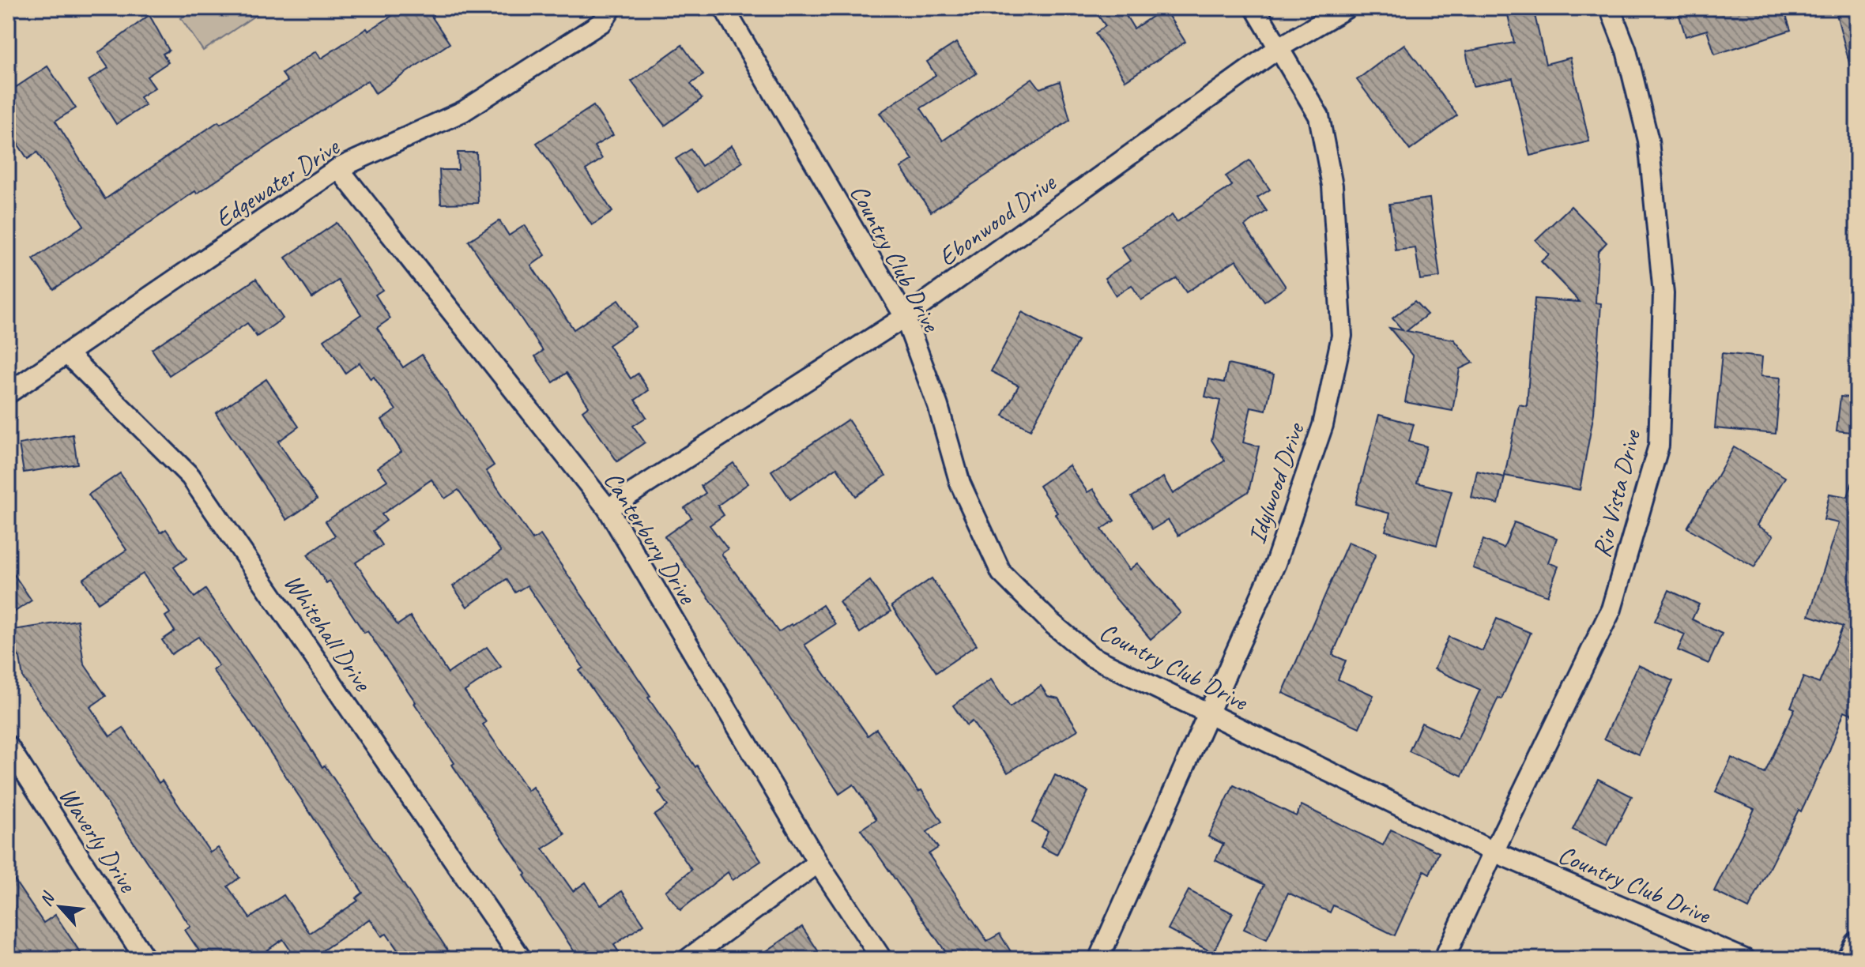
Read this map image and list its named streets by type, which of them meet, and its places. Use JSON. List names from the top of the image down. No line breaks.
{"streets":{"street":["Edgewater Drive","Ebonwood Drive","Country Club Drive","Idylwood Drive","Rio Vista Drive","Canterbury Drive","Whitehall Drive","Waverly Drive"]},"crossings":[["Edgewater Drive","Canterbury Drive"],["Edgewater Drive","Whitehall Drive"],["Ebonwood Drive","Country Club Drive"],["Ebonwood Drive","Idylwood Drive"],["Ebonwood Drive","Canterbury Drive"],["Country Club Drive","Idylwood Drive"],["Country Club Drive","Rio Vista Drive"]],"north":"top left"}
